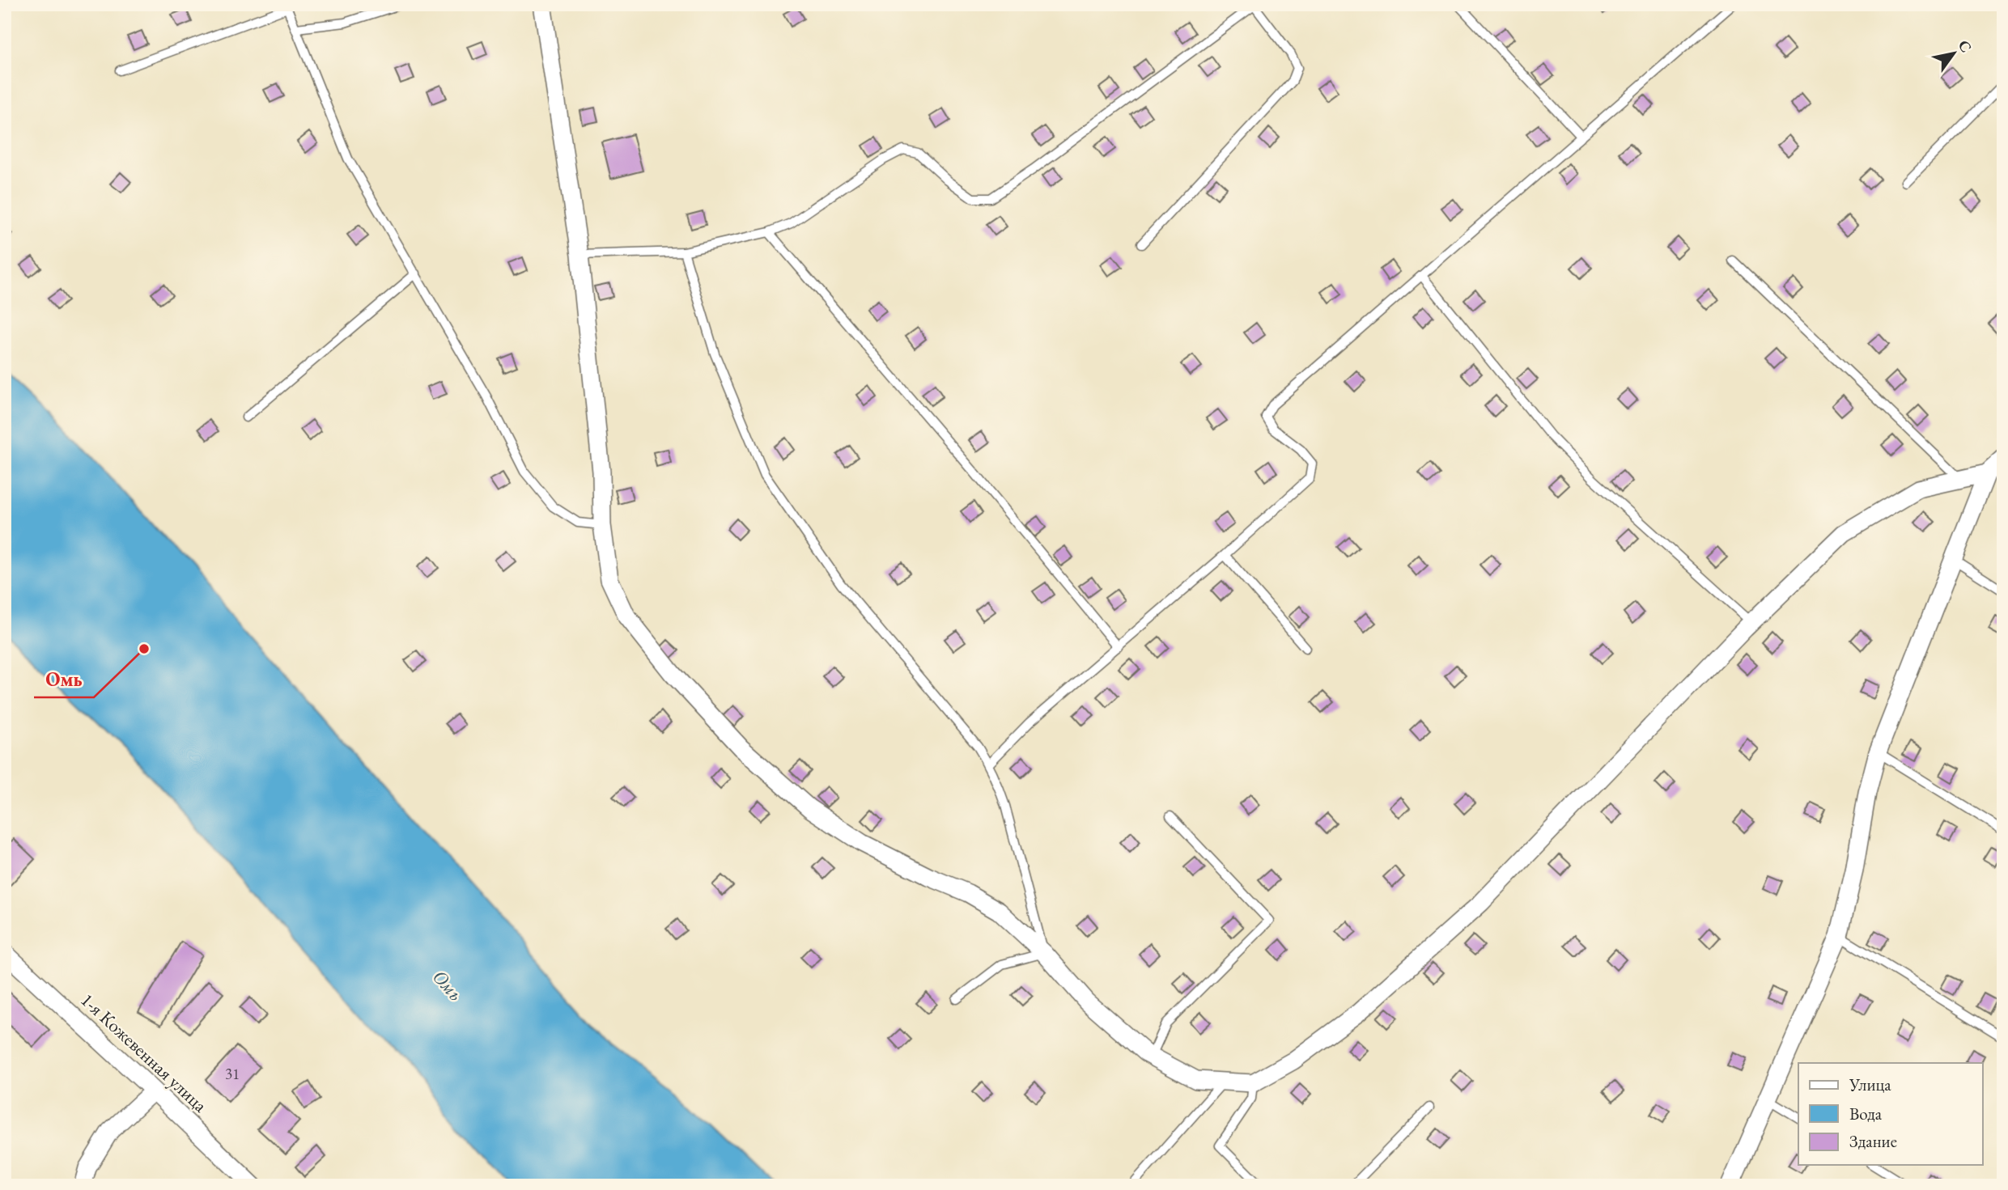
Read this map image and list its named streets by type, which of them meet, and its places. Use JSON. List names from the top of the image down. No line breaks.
{"streets":{"street":["1-я Кожевенная улица"]},"water":["Омь"],"places":["Омь"],"house_numbers":["31"],"legend":["Улица","Вода","Здание"],"north":"top right"}
